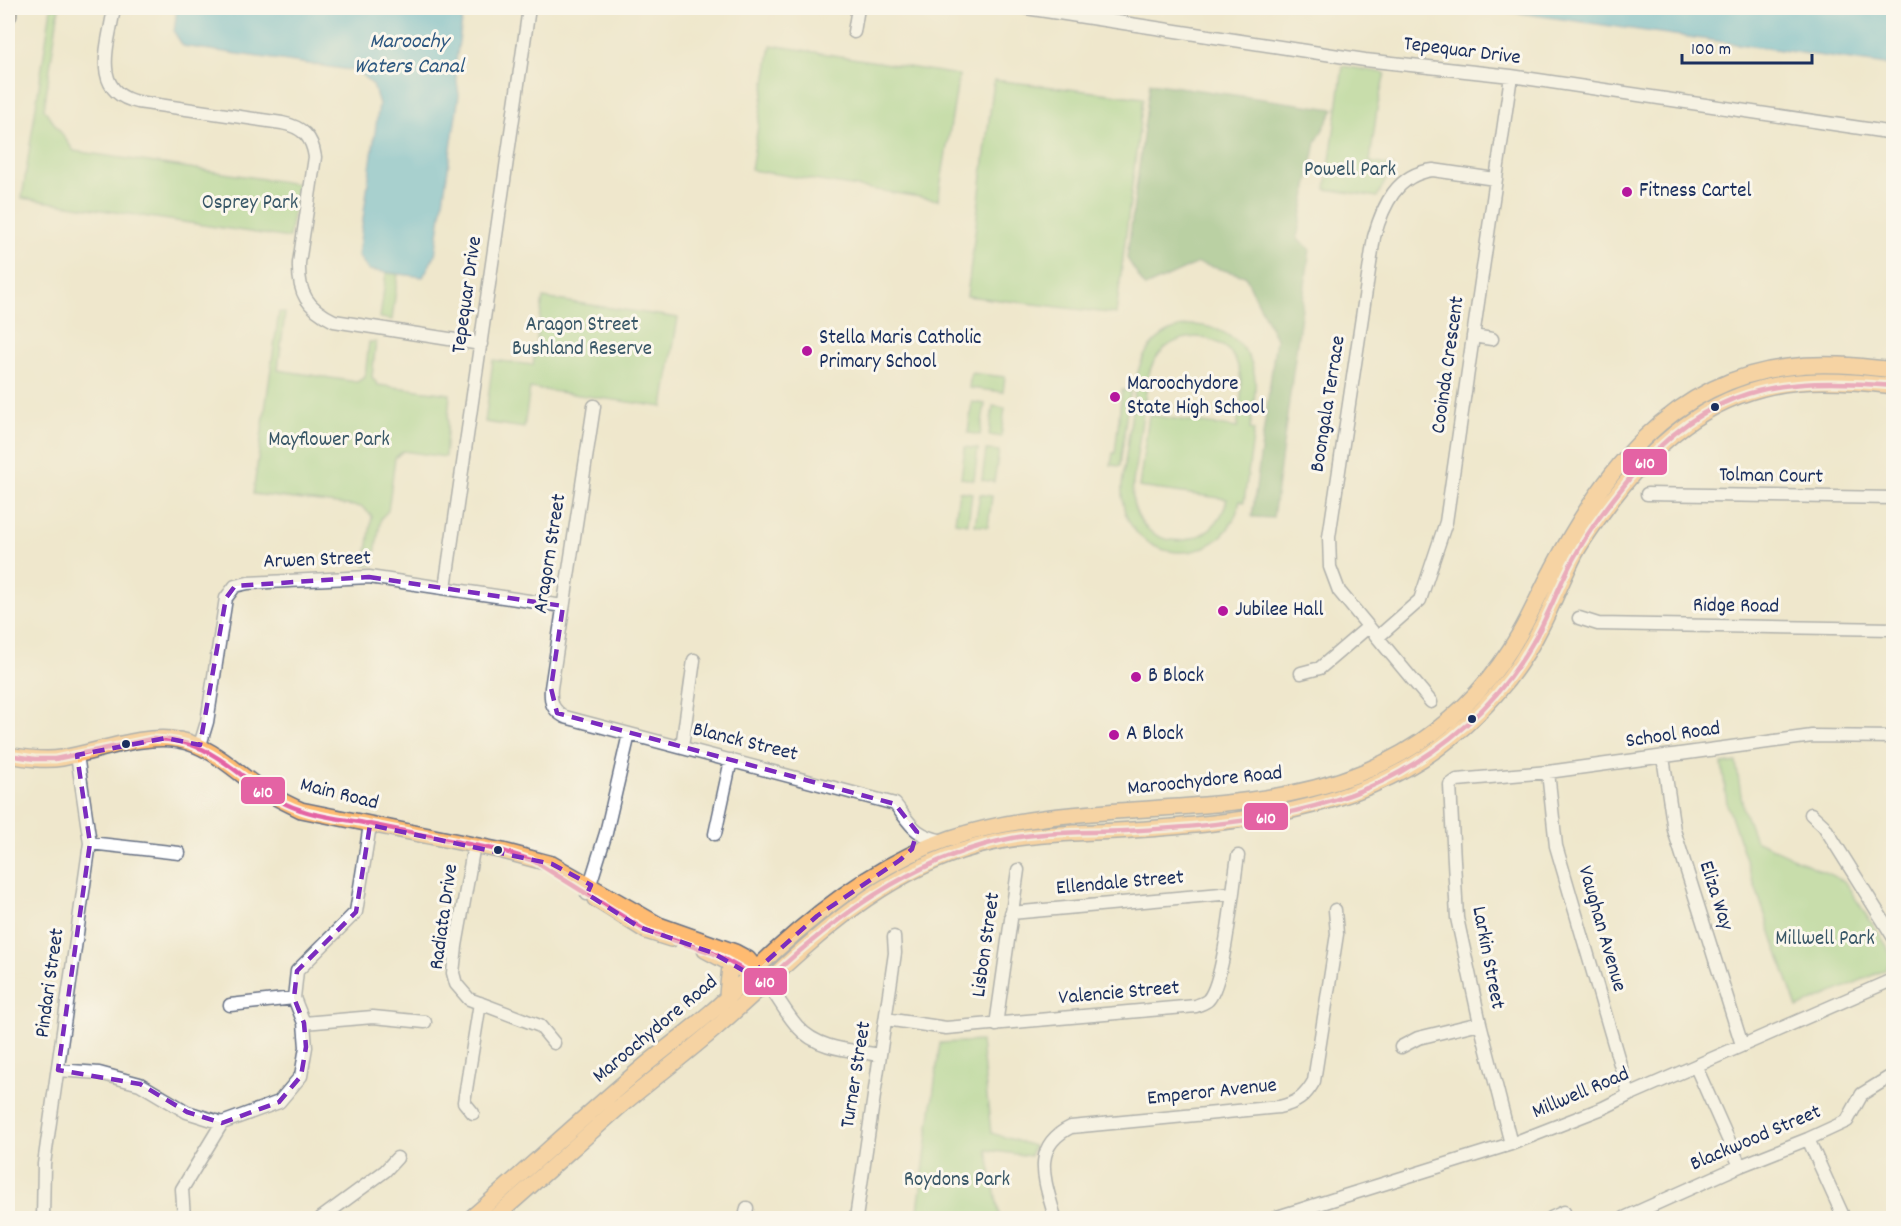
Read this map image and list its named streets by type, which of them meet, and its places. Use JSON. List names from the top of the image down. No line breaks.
{"streets":{"main road":["Maroochydore Road","Main Road"],"street":["Tepequar Drive","Cooinda Crescent","Boongala Terrace","Tolman Court","Aragorn Street","Arwen Street","Ridge Road","School Road","Blanck Street","Ellendale Street","Eliza Way","Radiata Drive","Vaughan Avenue","Lisbon Street","Larkin Street","Pindari Street","Valencie Street","Turner Street","Emperor Avenue","Millwell Road","Blackwood Street"]},"crossings":[["Tepequar Drive","Cooinda Crescent"],["Tepequar Drive","Arwen Street"],["Cooinda Crescent","Boongala Terrace"],["Aragorn Street","Arwen Street"],["Aragorn Street","Blanck Street"],["Arwen Street","Main Road"],["School Road","Eliza Way"],["School Road","Vaughan Avenue"],["School Road","Larkin Street"],["Maroochydore Road","Main Road"],["Main Road","Radiata Drive"],["Main Road","Pindari Street"],["Ellendale Street","Lisbon Street"],["Ellendale Street","Valencie Street"],["Eliza Way","Millwell Road"],["Vaughan Avenue","Millwell Road"],["Lisbon Street","Valencie Street"],["Larkin Street","Millwell Road"],["Valencie Street","Turner Street"]],"water":["Maroochy Waters Canal"],"parks":["Powell Park","Osprey Park","Aragon Street Bushland Reserve","Mayflower Park","Millwell Park","Roydons Park"],"places":["Fitness Cartel","Stella Maris Catholic Primary School","Maroochydore State High School","Jubilee Hall","B Block","A Block"],"lines":["transit line 610"],"scale_bar":"100 m"}
